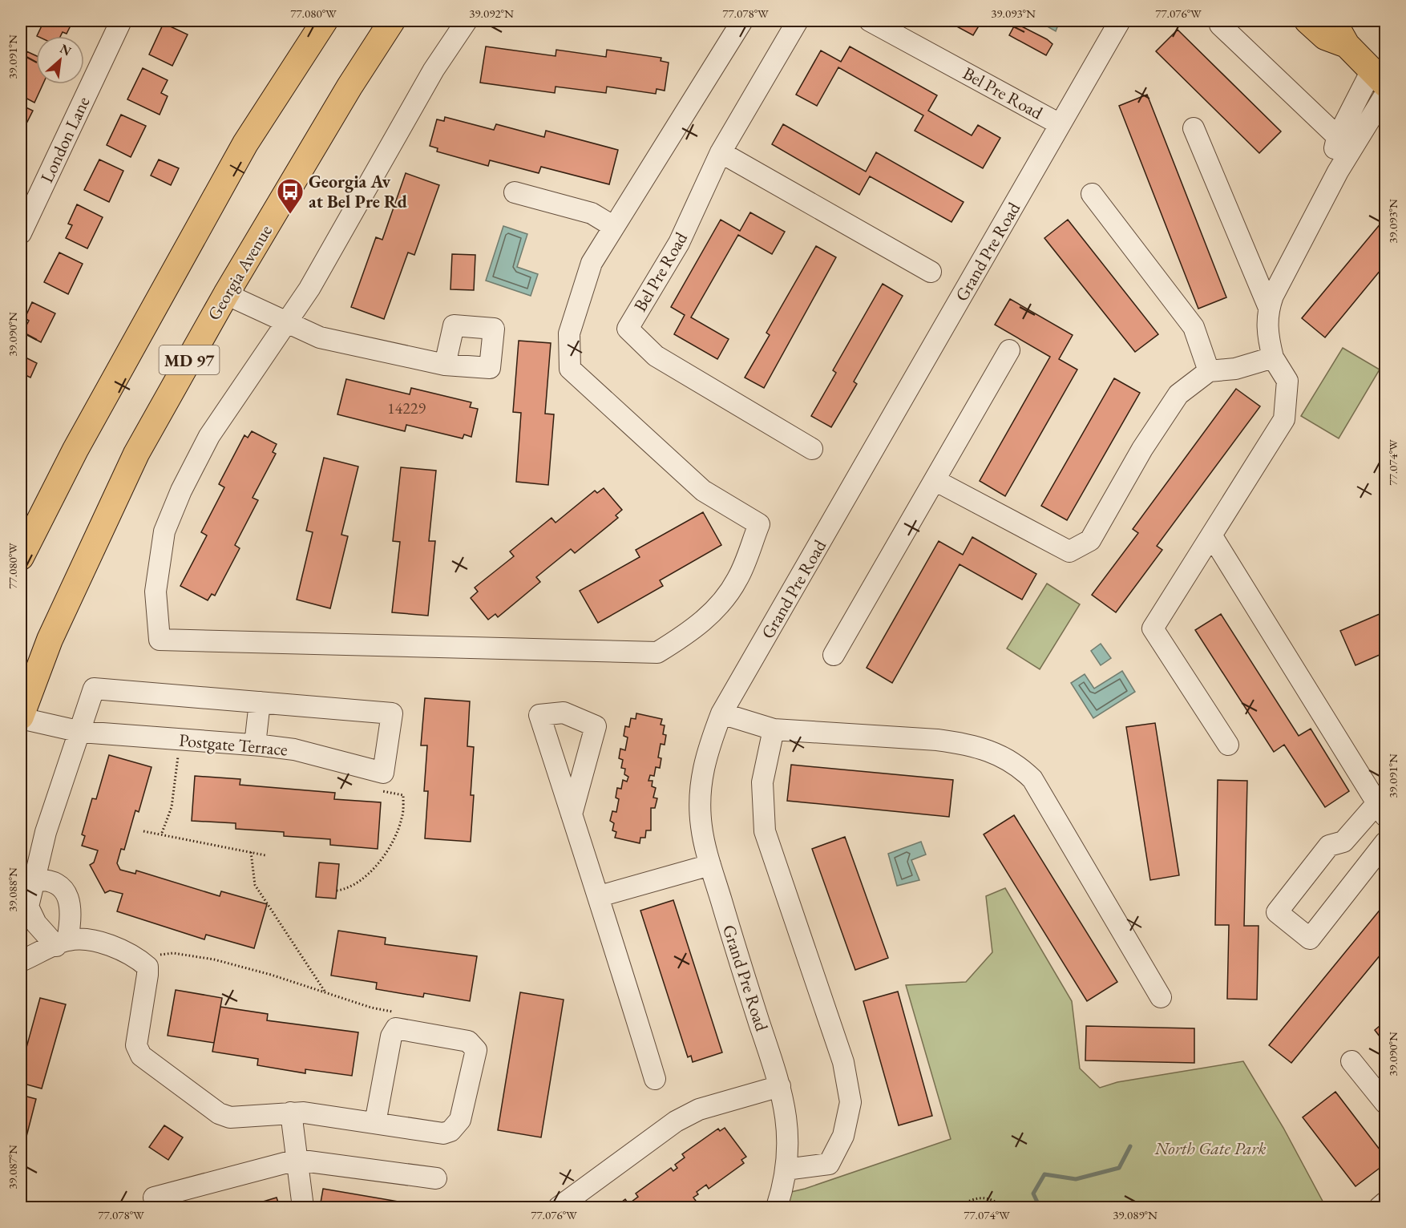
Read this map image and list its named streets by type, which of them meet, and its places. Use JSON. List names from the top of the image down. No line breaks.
{"streets":{"main road":["Georgia Avenue","MD 97"],"street":["Bel Pre Road","London Lane","Grand Pre Road","Postgate Terrace"]},"crossings":[["Bel Pre Road","Grand Pre Road"],["Georgia Avenue","Postgate Terrace"]],"parks":["North Gate Park"],"places":{"bus stop":["Georgia Av at Bel Pre Rd"]},"house_numbers":["14229"],"north":"top right","coordinates":["77.080°W","39.092°N","77.078°W","39.093°N","77.076°W","39.091°N","39.090°N","77.074°W","39.088°N","39.087°N","39.089°N"]}
